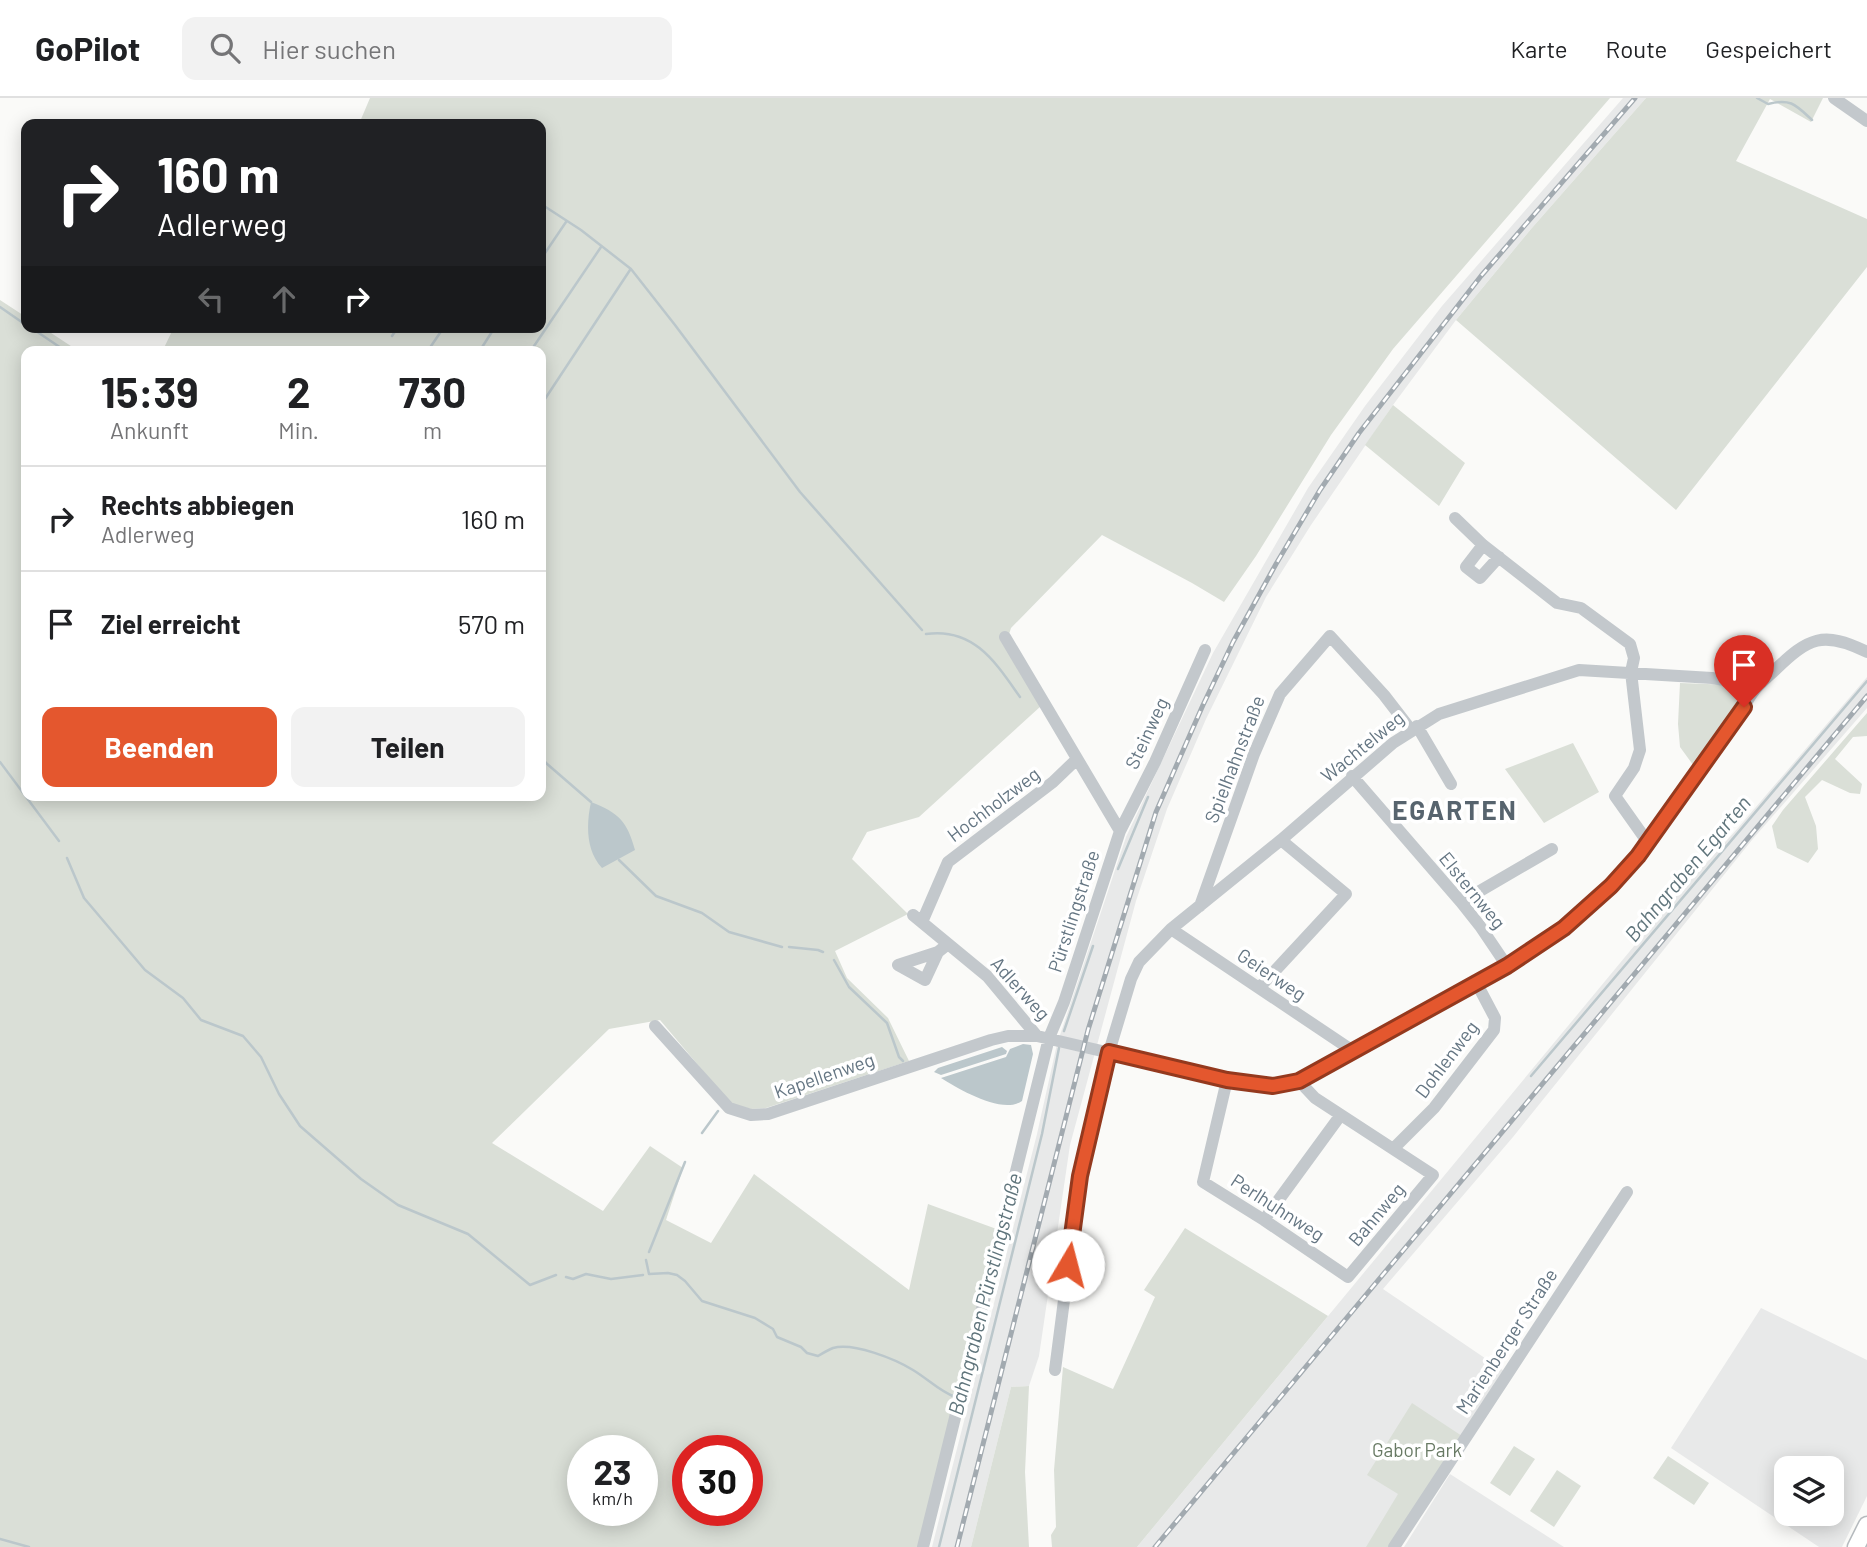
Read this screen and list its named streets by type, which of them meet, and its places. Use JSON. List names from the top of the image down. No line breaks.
{"streets":{"street":["Steinweg","Wachtelweg","Spielhahnstraße","Hochholzweg","Elsternweg","Pürstlingstraße","Geierweg","Adlerweg","Dohlenweg","Kapellenweg","Perlhuhnweg","Bahnweg","Marienberger Straße"]},"crossings":[["Steinweg","Pürstlingstraße"],["Wachtelweg","Spielhahnstraße"],["Wachtelweg","Elsternweg"],["Wachtelweg","Geierweg"],["Wachtelweg","Adlerweg"],["Hochholzweg","Pürstlingstraße"],["Hochholzweg","Adlerweg"],["Elsternweg","Adlerweg"],["Pürstlingstraße","Adlerweg"],["Pürstlingstraße","Kapellenweg"],["Geierweg","Adlerweg"],["Adlerweg","Dohlenweg"],["Adlerweg","Kapellenweg"],["Adlerweg","Perlhuhnweg"],["Dohlenweg","Bahnweg"],["Perlhuhnweg","Bahnweg"]],"districts":["EGARTEN"],"water":["Bahngraben Egarten","Bahngraben Pürstlingstraße"],"parks":["Gabor Park"],"page":{"header":"GoPilot","search":"Hier suchen","nav":["Karte","Route","Gespeichert"],"turn":["160 m","Adlerweg"],"eta":["15:39","Ankunft","2","Min.","730","m"],"list":[{"name":"Rechts abbiegen","note":"Adlerweg","value":"160 m"},{"name":"Ziel erreicht","value":"570 m"}],"buttons":["Beenden","Teilen"],"speed":"23 km/h","limit":"30"}}
